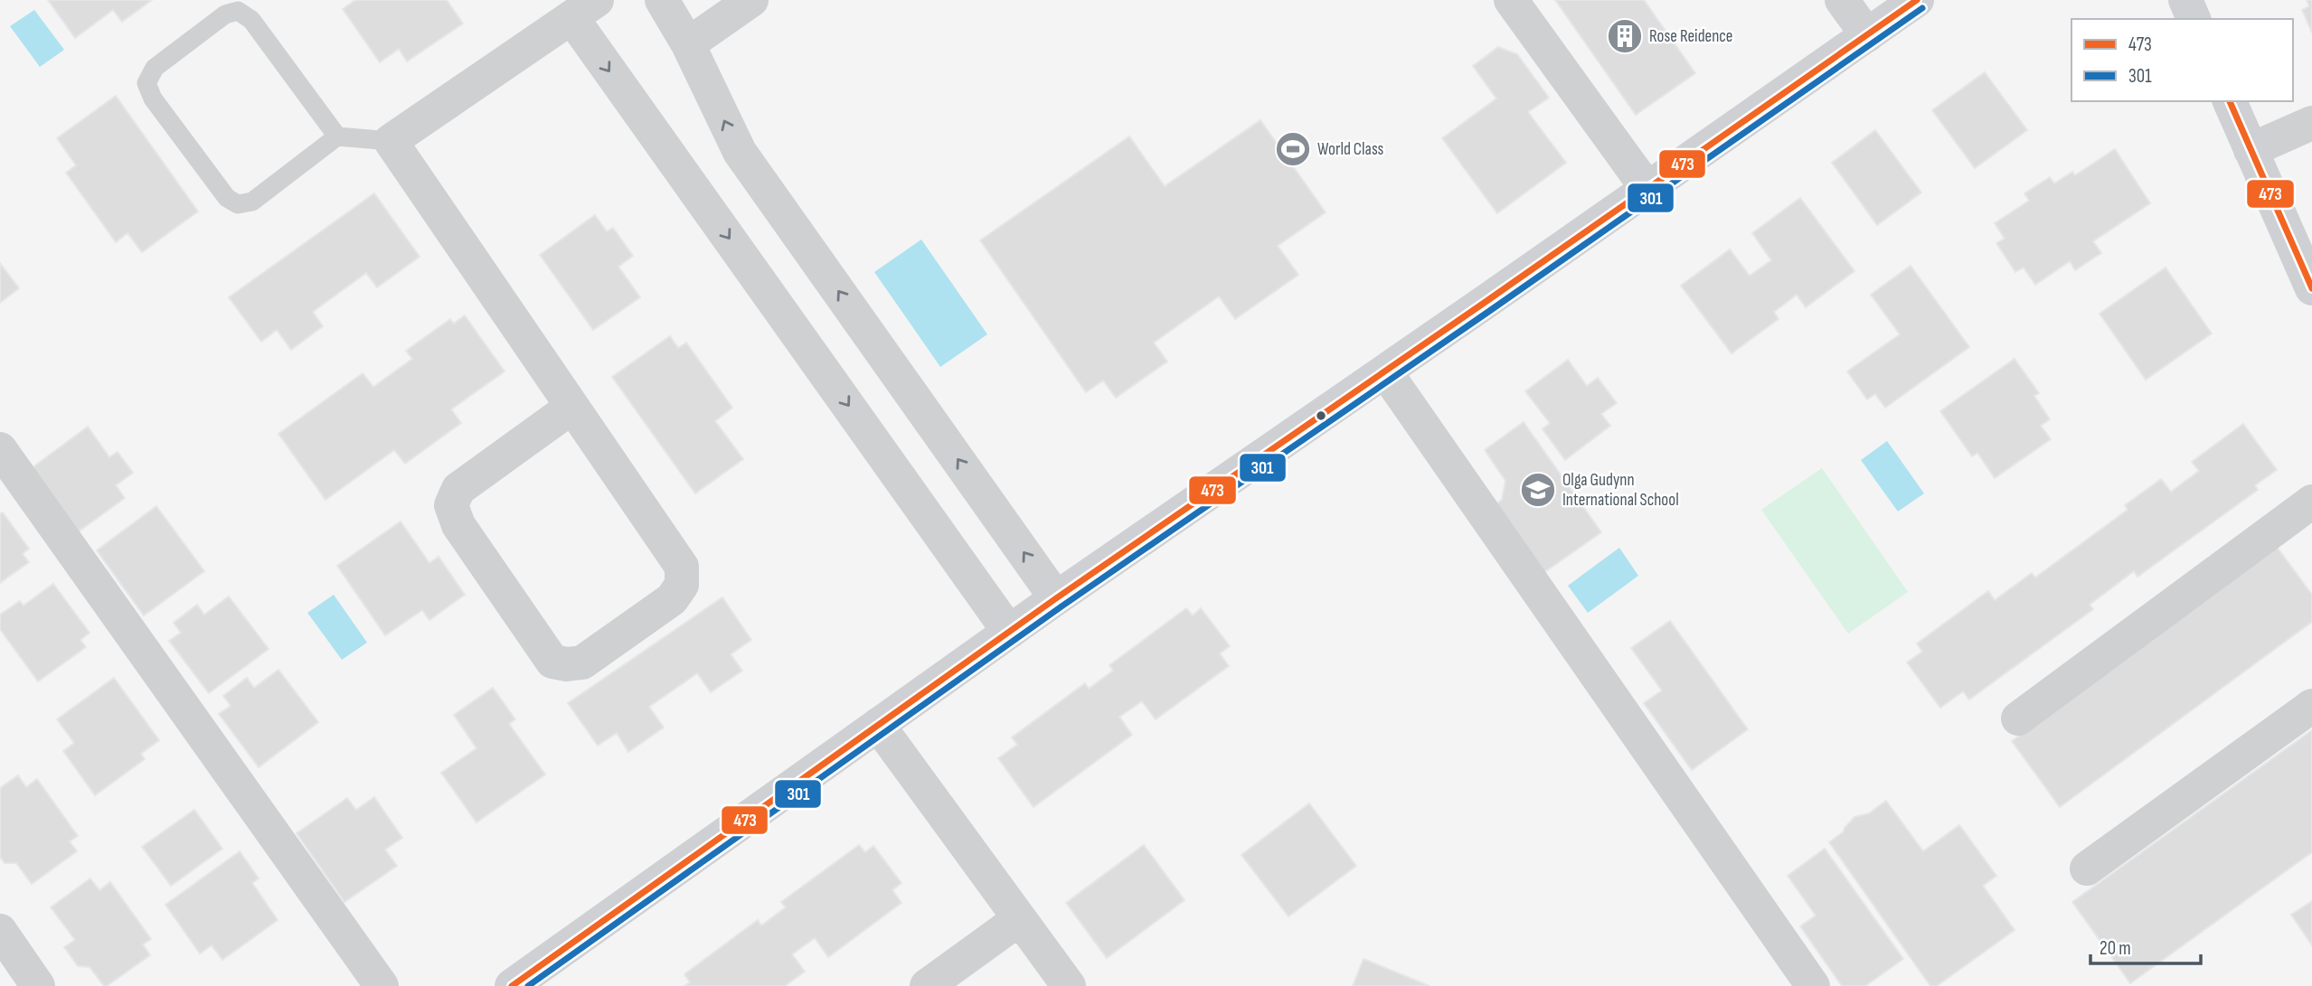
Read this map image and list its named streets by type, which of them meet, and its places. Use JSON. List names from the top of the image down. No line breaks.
{"places":{"building":["Rose Reidence"],"sports":["World Class"],"school or university":["Olga Gudynn International School"]},"lines":["transit line 473","transit line 301"],"legend":["473","301"],"scale_bar":"20 m"}
